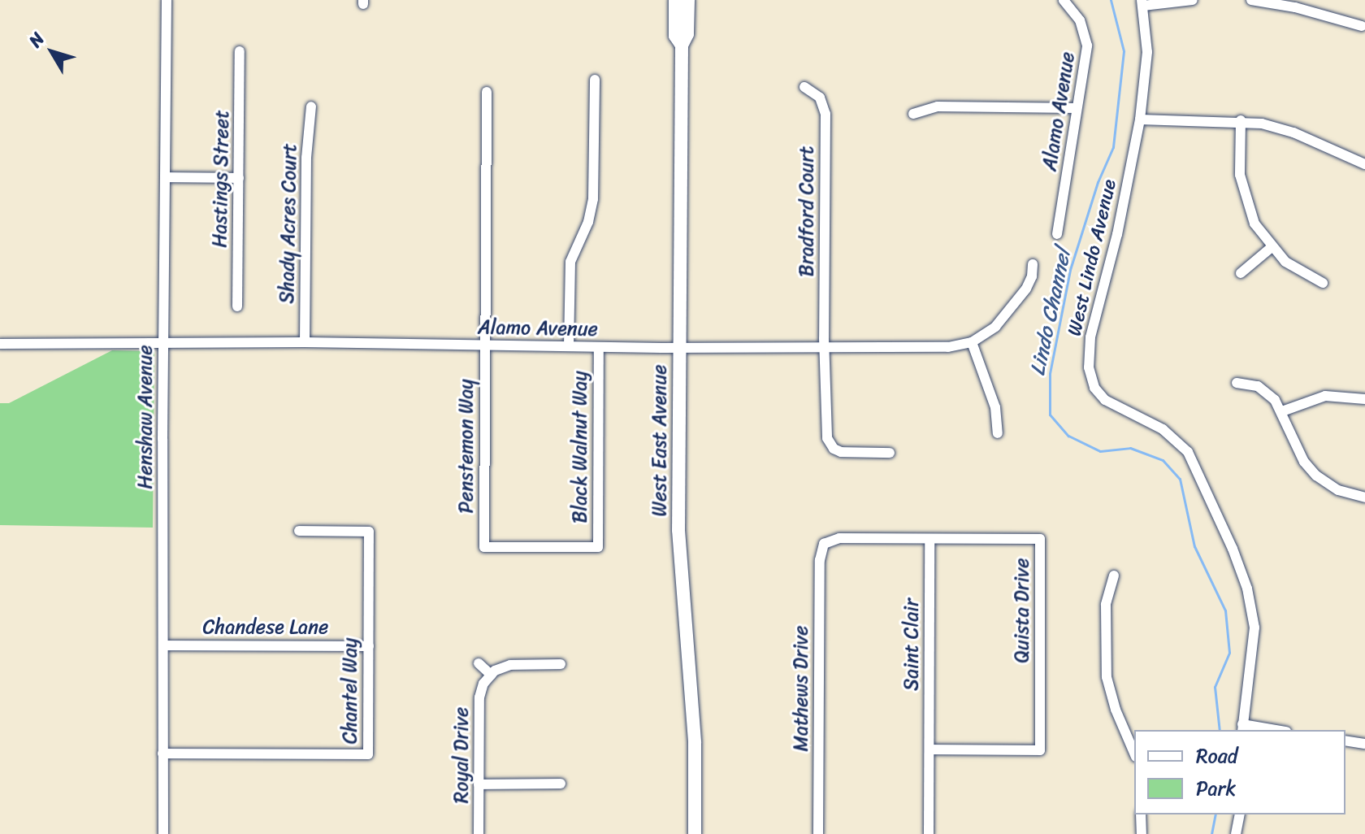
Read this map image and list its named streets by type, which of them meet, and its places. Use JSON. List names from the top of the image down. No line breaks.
{"streets":{"main road":["West East Avenue"],"street":["Alamo Avenue","Hastings Street","Bradford Court","Shady Acres Court","West Lindo Avenue","Henshaw Avenue","Penstemon Way","Black Walnut Way","Quista Drive","Chandese Lane","Saint Clair","Mathews Drive","Chantel Way","Royal Drive"]},"crossings":[["Alamo Avenue","Bradford Court"],["Alamo Avenue","Shady Acres Court"],["Alamo Avenue","Henshaw Avenue"],["Alamo Avenue","West East Avenue"],["Alamo Avenue","Penstemon Way"],["Alamo Avenue","Black Walnut Way"],["Henshaw Avenue","Chandese Lane"],["Henshaw Avenue","Chantel Way"],["Penstemon Way","Black Walnut Way"],["Quista Drive","Saint Clair"],["Quista Drive","Mathews Drive"],["Chandese Lane","Chantel Way"]],"water":["Lindo Channel"],"legend":["Road","Park"],"north":"top left"}
